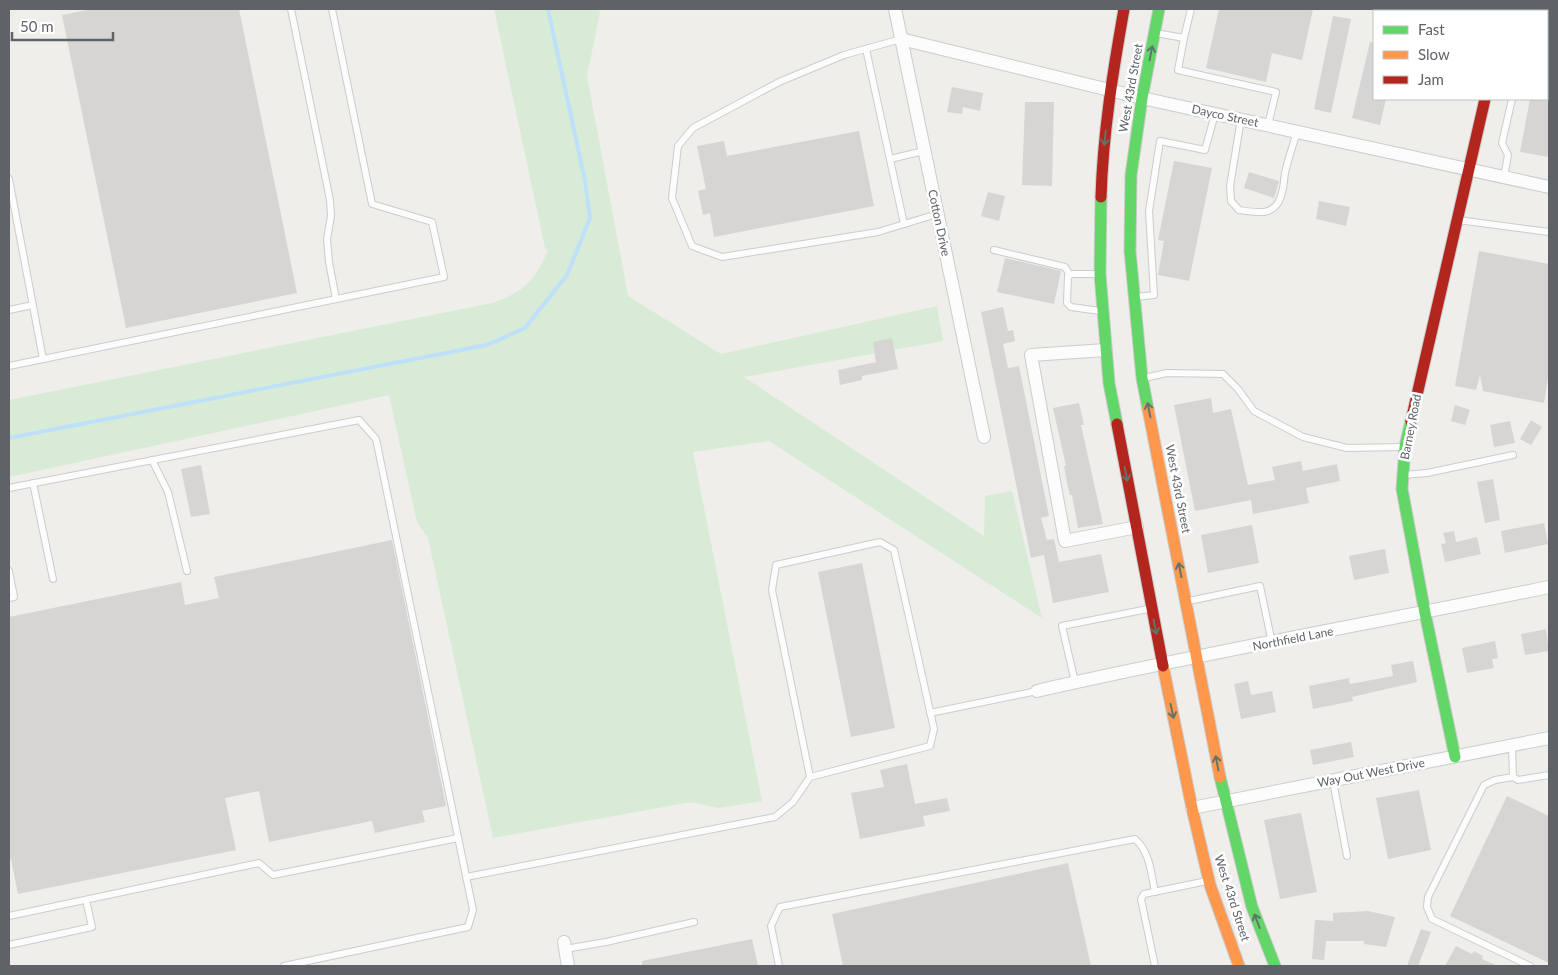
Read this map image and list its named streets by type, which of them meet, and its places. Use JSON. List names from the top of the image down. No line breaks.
{"streets":{"main road":["West 43rd Street","Barney Road"],"street":["Dayco Street","Cotton Drive","Northfield Lane","Way Out West Drive"]},"crossings":[["West 43rd Street","Dayco Street"],["West 43rd Street","Northfield Lane"],["West 43rd Street","Way Out West Drive"],["Dayco Street","Cotton Drive"],["Dayco Street","Barney Road"],["Barney Road","Northfield Lane"],["Barney Road","Way Out West Drive"]],"legend":["Fast","Slow","Jam"],"scale_bar":"50 m"}
